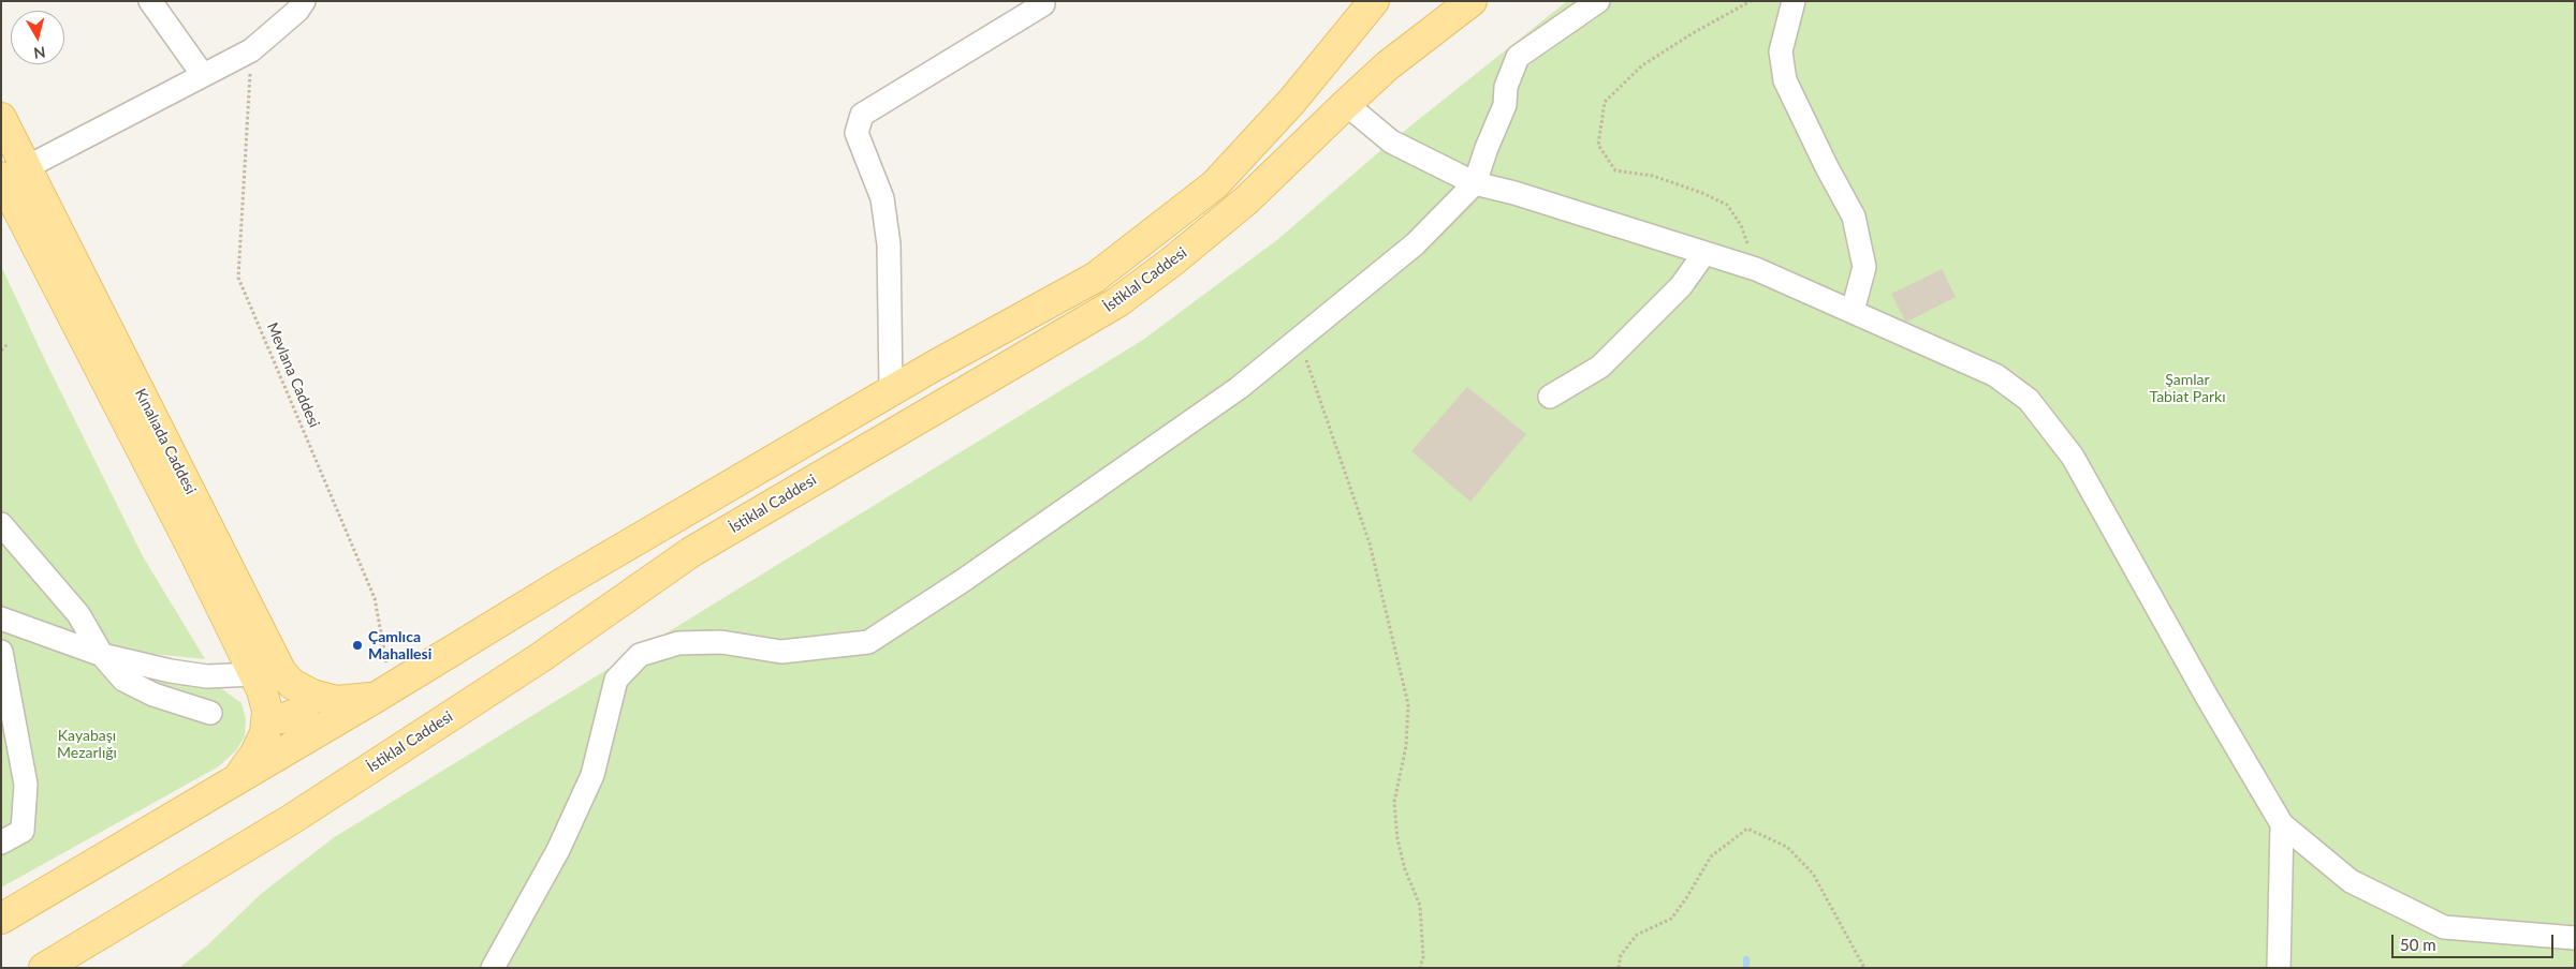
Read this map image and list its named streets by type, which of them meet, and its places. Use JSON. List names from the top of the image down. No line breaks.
{"streets":{"main road":["İstiklal Caddesi","Kınalıada Caddesi"],"path":["Mevlana Caddesi"]},"crossings":[["Mevlana Caddesi","Kınalıada Caddesi"]],"parks":["Şamlar Tabiat Parkı","Kayabaşı Mezarlığı"],"places":["Çamlıca Mahallesi"],"scale_bar":"50 m","north":"bottom"}
